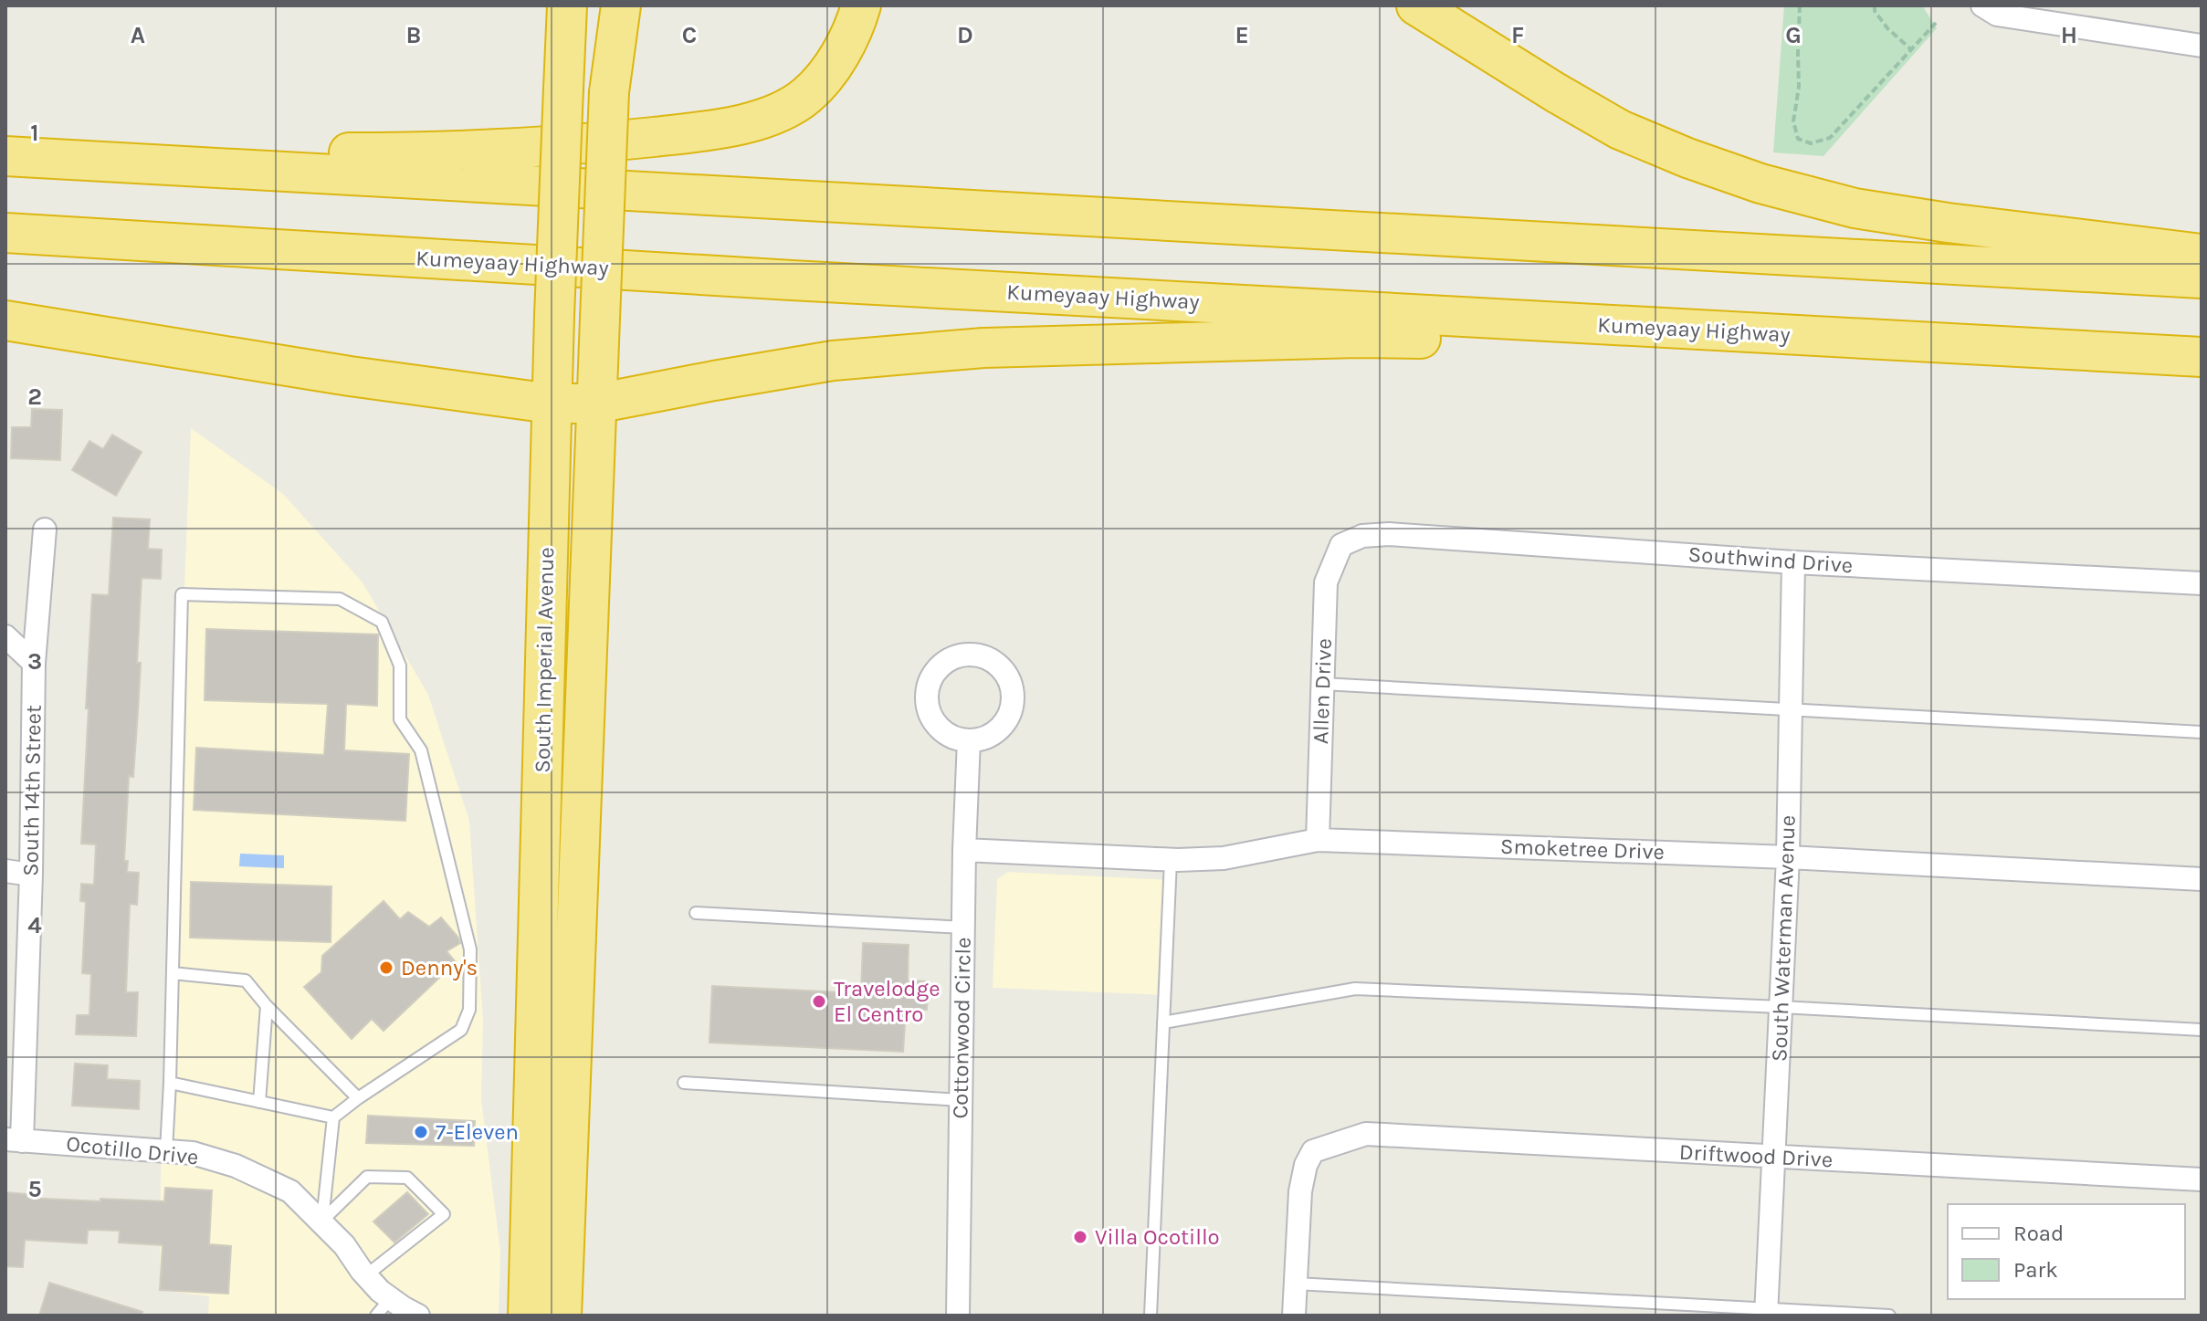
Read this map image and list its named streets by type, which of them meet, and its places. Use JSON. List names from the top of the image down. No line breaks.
{"streets":{"highway":["Kumeyaay Highway","South Imperial Avenue"],"street":["Southwind Drive","Allen Drive","South 14th Street","Smoketree Drive","South Waterman Avenue","Cottonwood Circle","Ocotillo Drive","Driftwood Drive"]},"crossings":[["Southwind Drive","Allen Drive"],["Southwind Drive","South Waterman Avenue"],["Allen Drive","Smoketree Drive"],["South 14th Street","Ocotillo Drive"],["Smoketree Drive","South Waterman Avenue"],["Smoketree Drive","Cottonwood Circle"],["South Waterman Avenue","Driftwood Drive"]],"places":["Denny's","Travelodge El Centro","7-Eleven","Villa Ocotillo"],"legend":["Road","Park"],"grid":{"columns":["A","B","C","D","E","F","G","H"],"rows":["1","2","3","4","5"]}}
